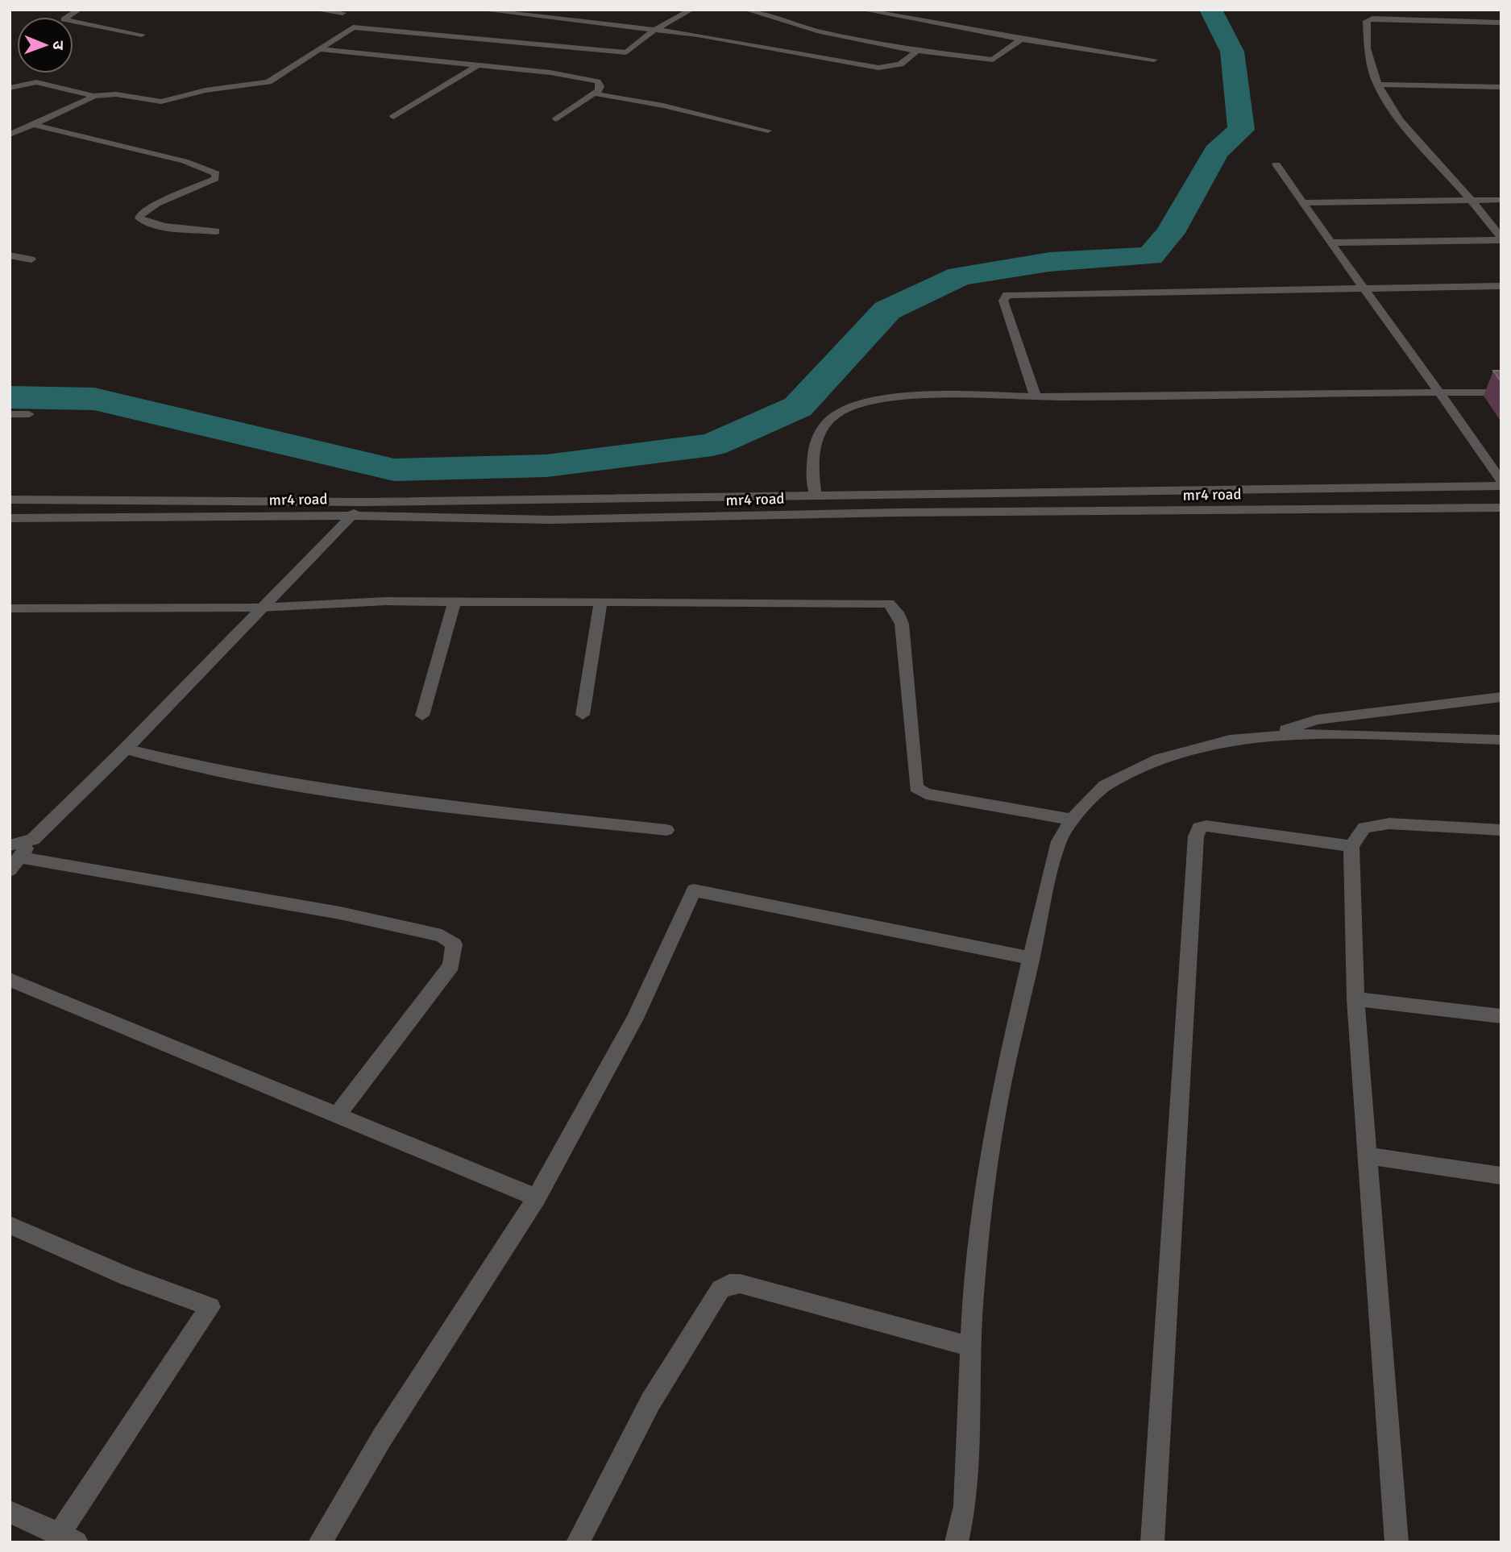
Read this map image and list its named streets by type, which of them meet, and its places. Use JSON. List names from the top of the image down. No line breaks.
{"streets":{"street":["mr4 road"]},"north":"right"}
